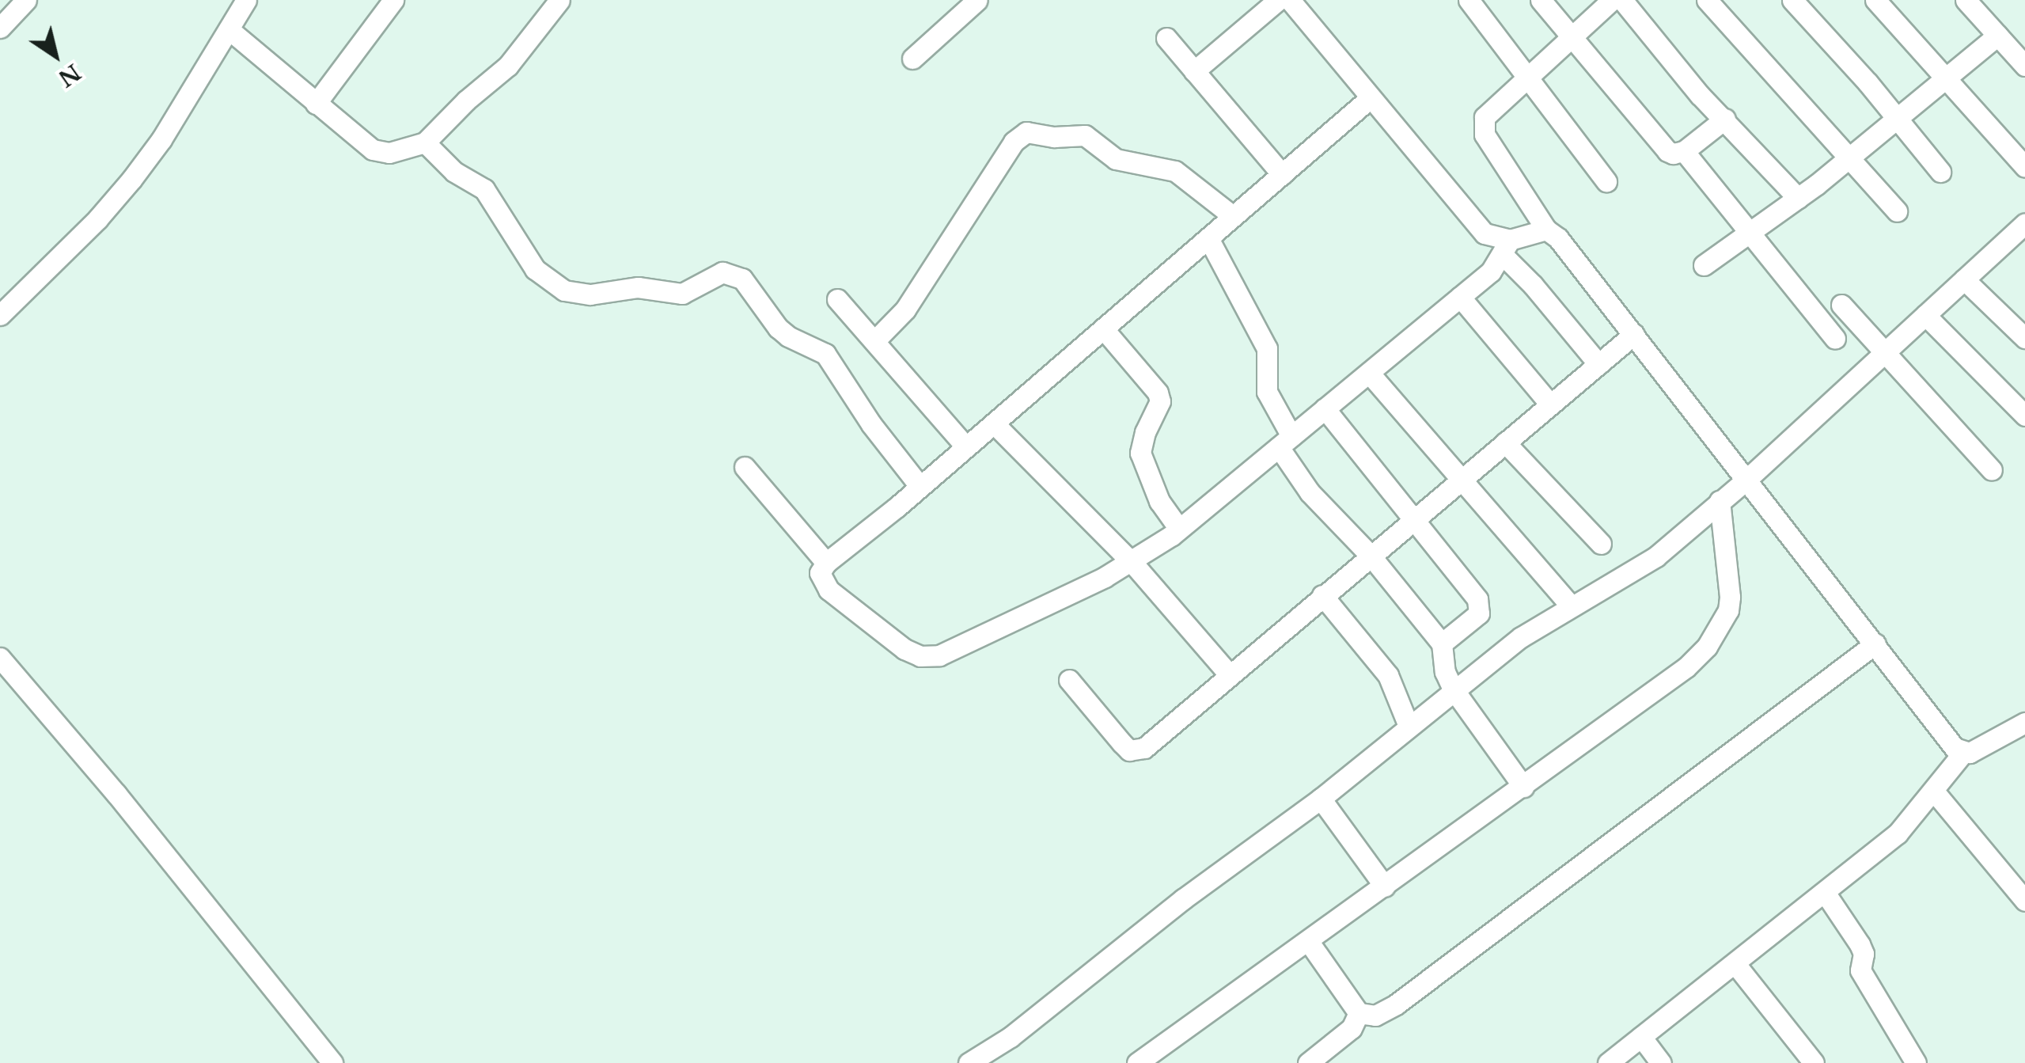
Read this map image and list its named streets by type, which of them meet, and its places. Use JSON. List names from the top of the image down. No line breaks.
{"north":"bottom right"}
